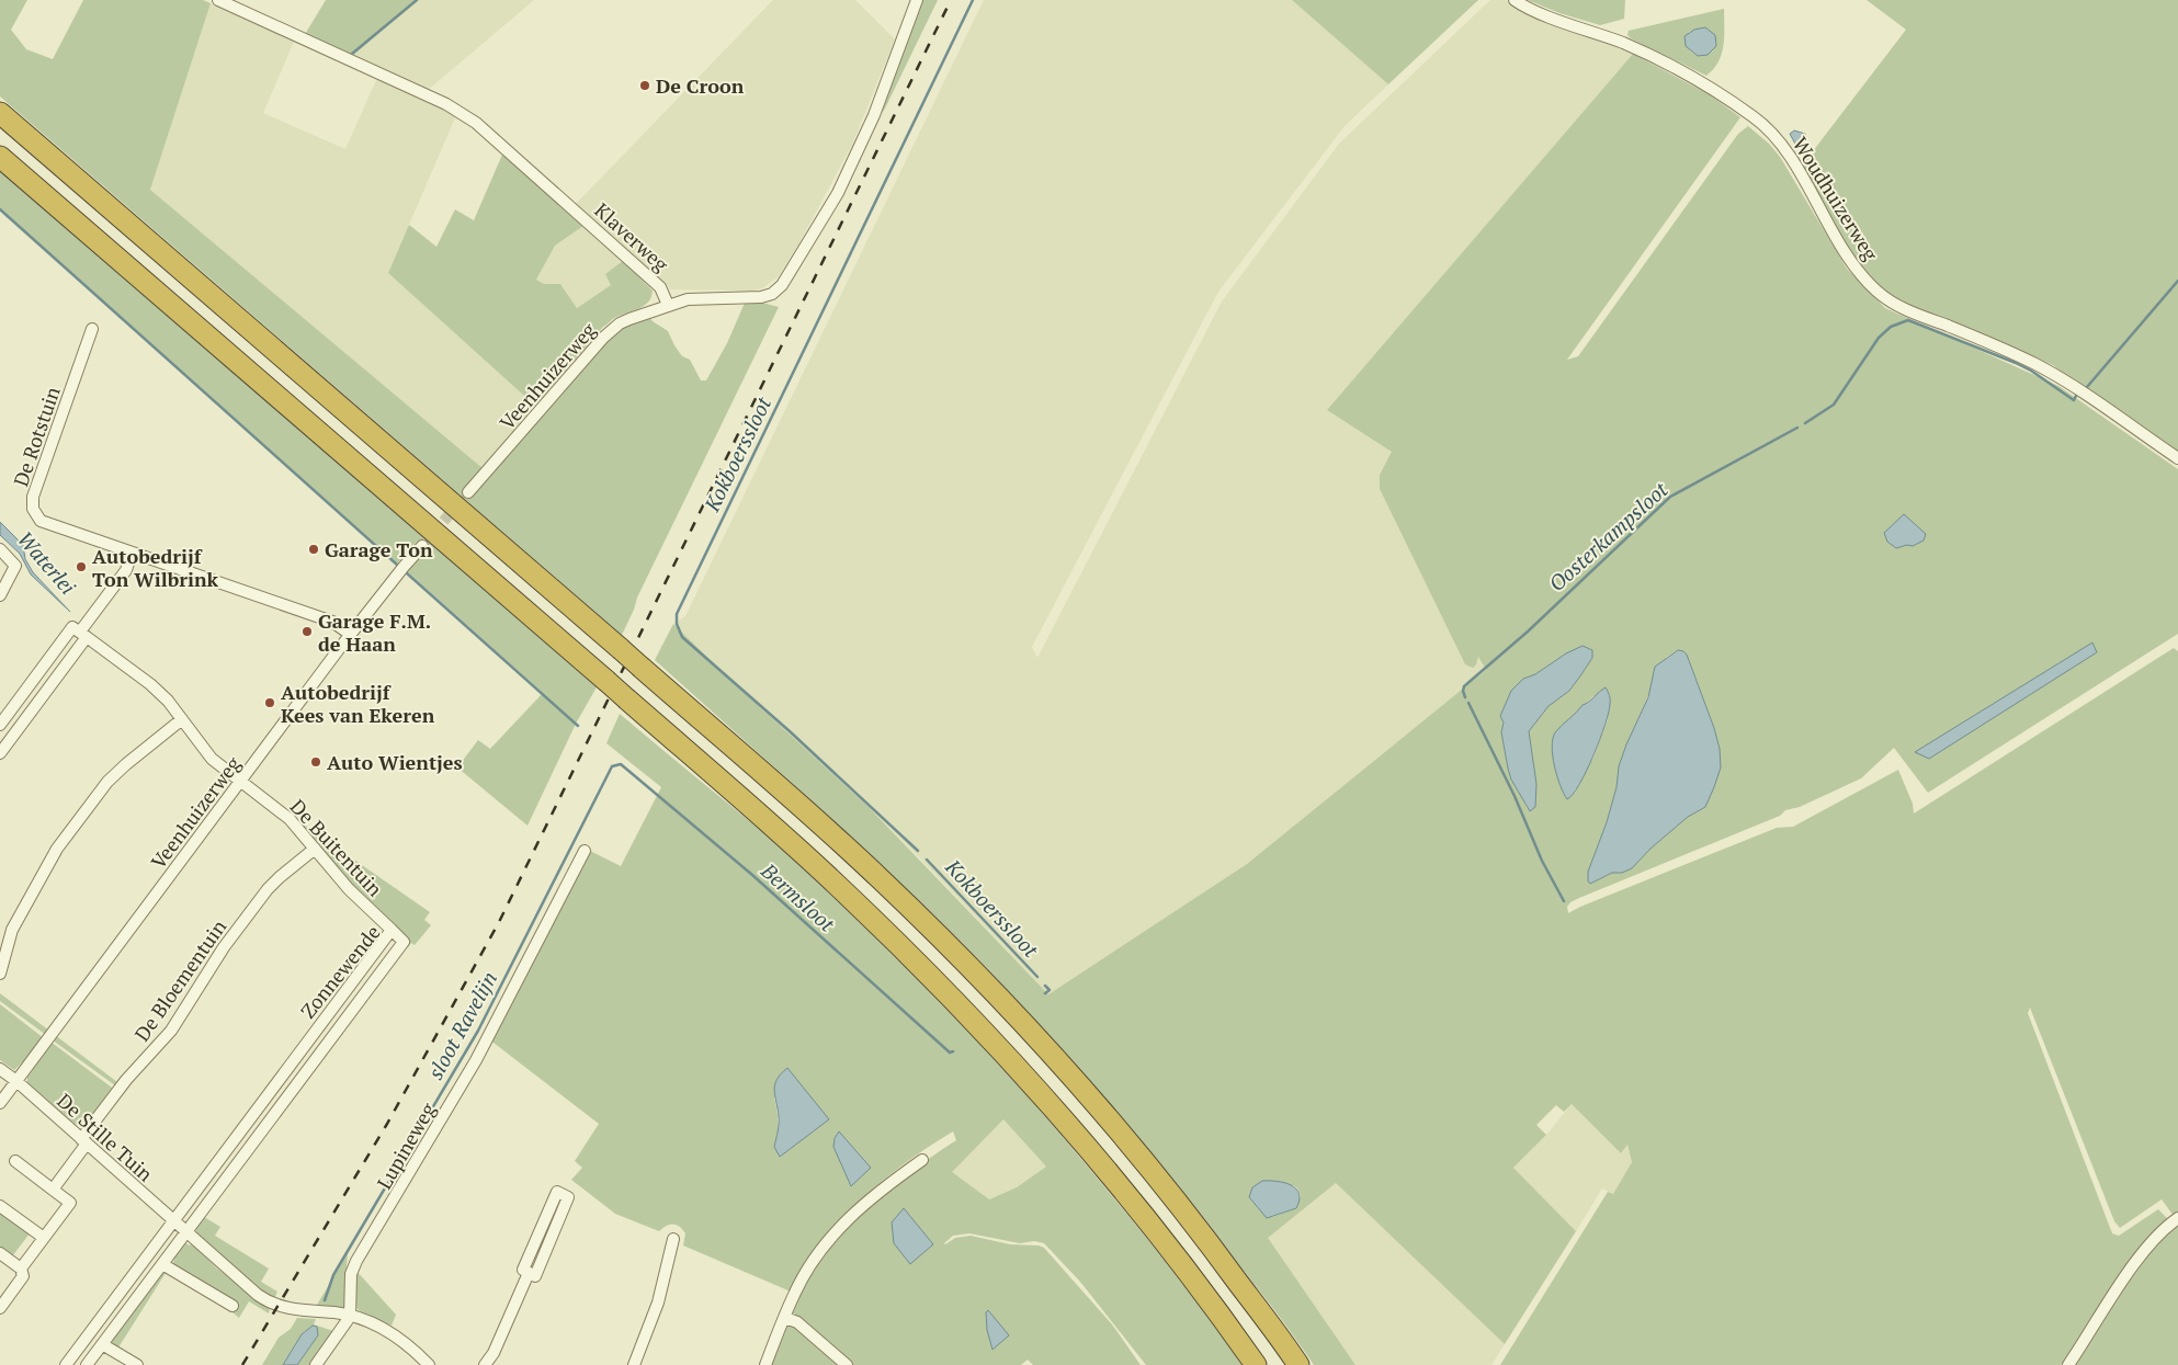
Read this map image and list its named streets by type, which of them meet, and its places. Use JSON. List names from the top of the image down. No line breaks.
{"streets":{"street":["Woudhuizerweg","Klaverweg","Veenhuizerweg","De Rotstuin","De Buitentuin","Zonnewende","De Bloementuin","De Stille Tuin","Lupineweg"]},"crossings":[["Klaverweg","Veenhuizerweg"],["Veenhuizerweg","De Rotstuin"],["Veenhuizerweg","De Buitentuin"],["Veenhuizerweg","De Stille Tuin"],["De Buitentuin","Zonnewende"],["De Buitentuin","De Bloementuin"],["Zonnewende","De Stille Tuin"],["De Bloementuin","De Stille Tuin"]],"water":["Kokboerssloot","Oosterkampsloot","Waterlei","Bermsloot","sloot Ravelijn"],"places":["De Croon","Garage Ton","Autobedrijf Ton Wilbrink","Garage F.M. de Haan","Autobedrijf Kees van Ekeren","Auto Wientjes"]}
